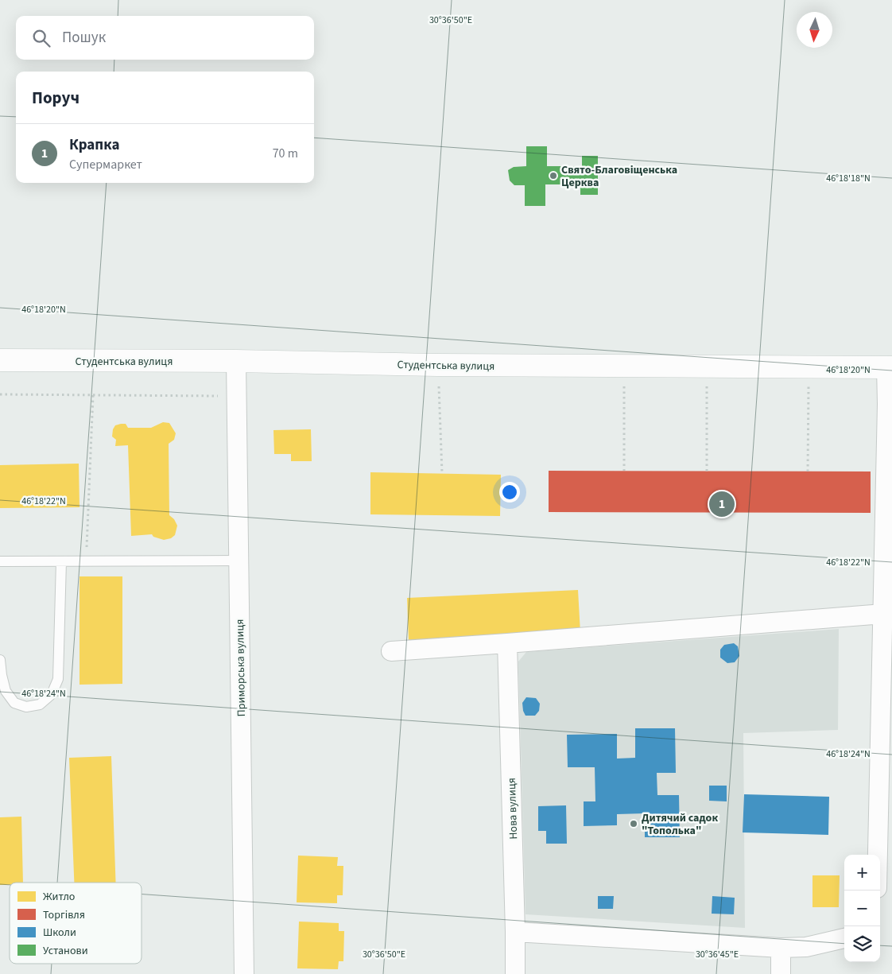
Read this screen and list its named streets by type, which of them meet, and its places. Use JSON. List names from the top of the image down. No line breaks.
{"streets":{"street":["Студентська вулиця","Приморська вулиця","Нова вулиця"]},"crossings":[["Студентська вулиця","Приморська вулиця"]],"places":["Свято-Благовіщенська Церква","Дитячий садок \"Тополька\""],"legend":["Житло","Торгівля","Школи","Установи"],"north":"bottom","page":{"search":"Пошук","heading":"Поруч","list":[{"mark":"1","name":"Крапка","note":"Супермаркет","value":"70 m"}],"pins":"1","map_buttons":["+","−"]},"coordinates":["30°36'50\"E","46°18'18\"N","46°18'20\"N","46°18'22\"N","46°18'24\"N","30°36'45\"E"]}
